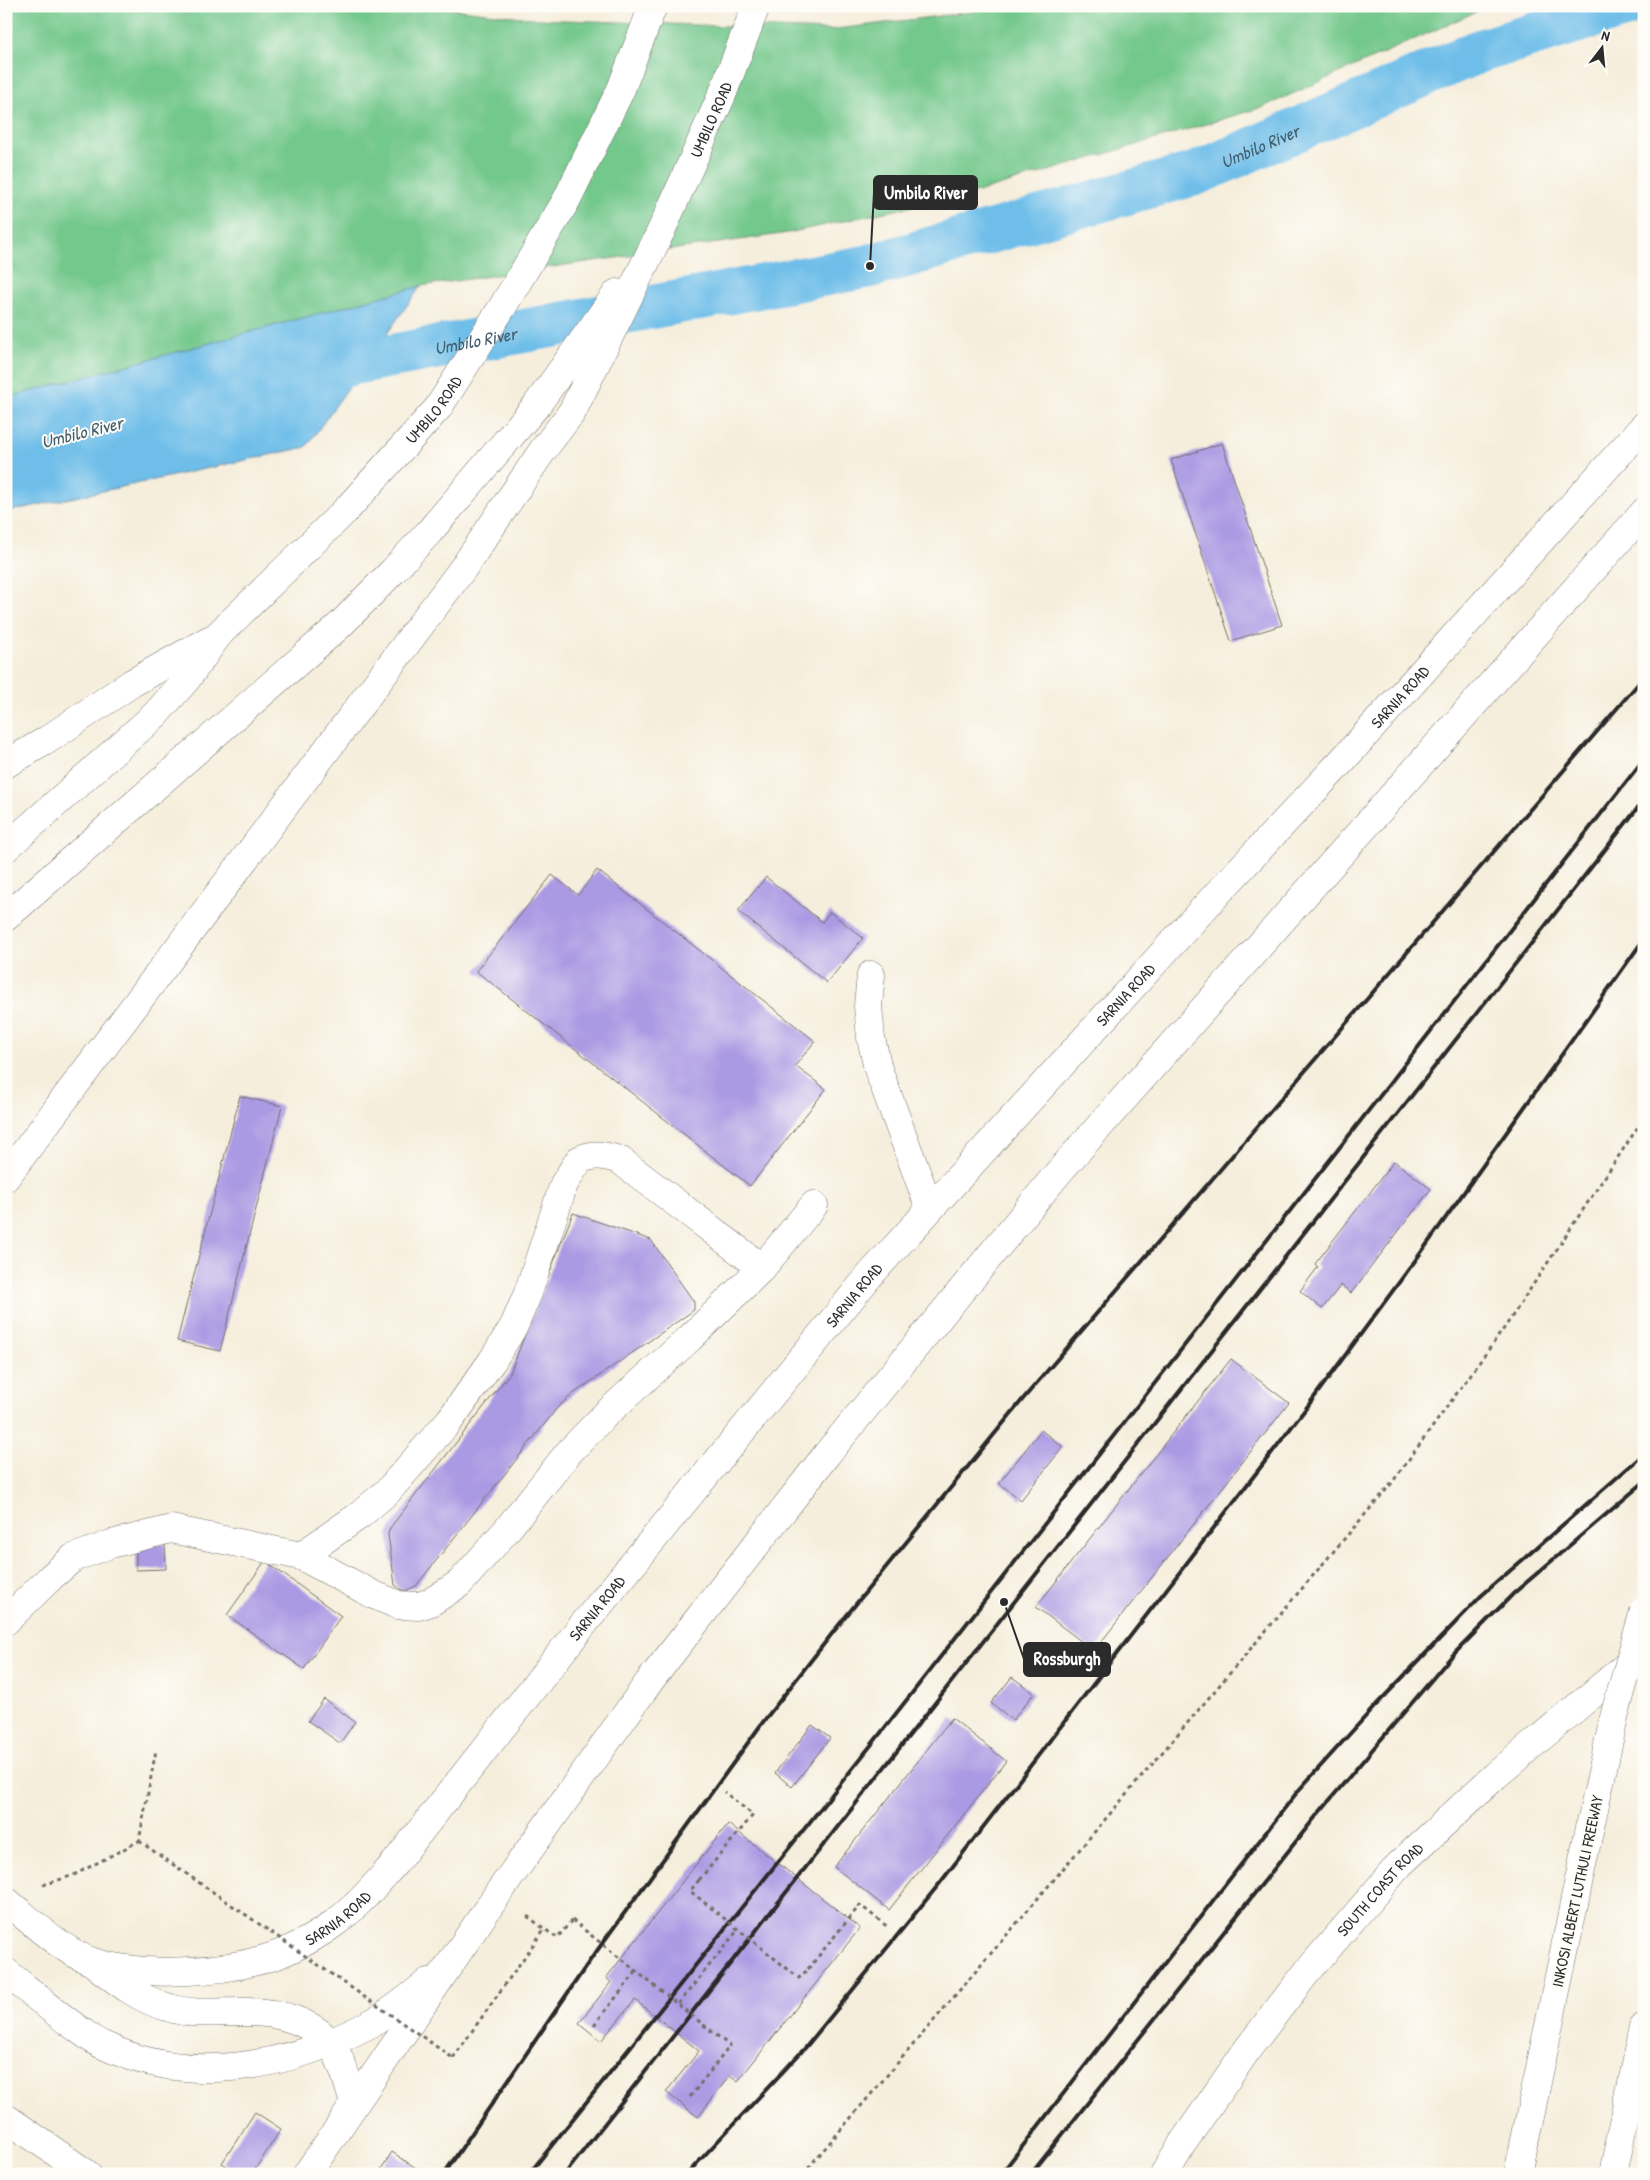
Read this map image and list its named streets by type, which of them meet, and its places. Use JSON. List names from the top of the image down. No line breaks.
{"streets":{"main road":["UMBILO ROAD","SARNIA ROAD","SOUTH COAST ROAD","INKOSI ALBERT LUTHULI FREEWAY"]},"water":["Umbilo River"],"places":["Umbilo River","Rossburgh"],"north":"top"}
